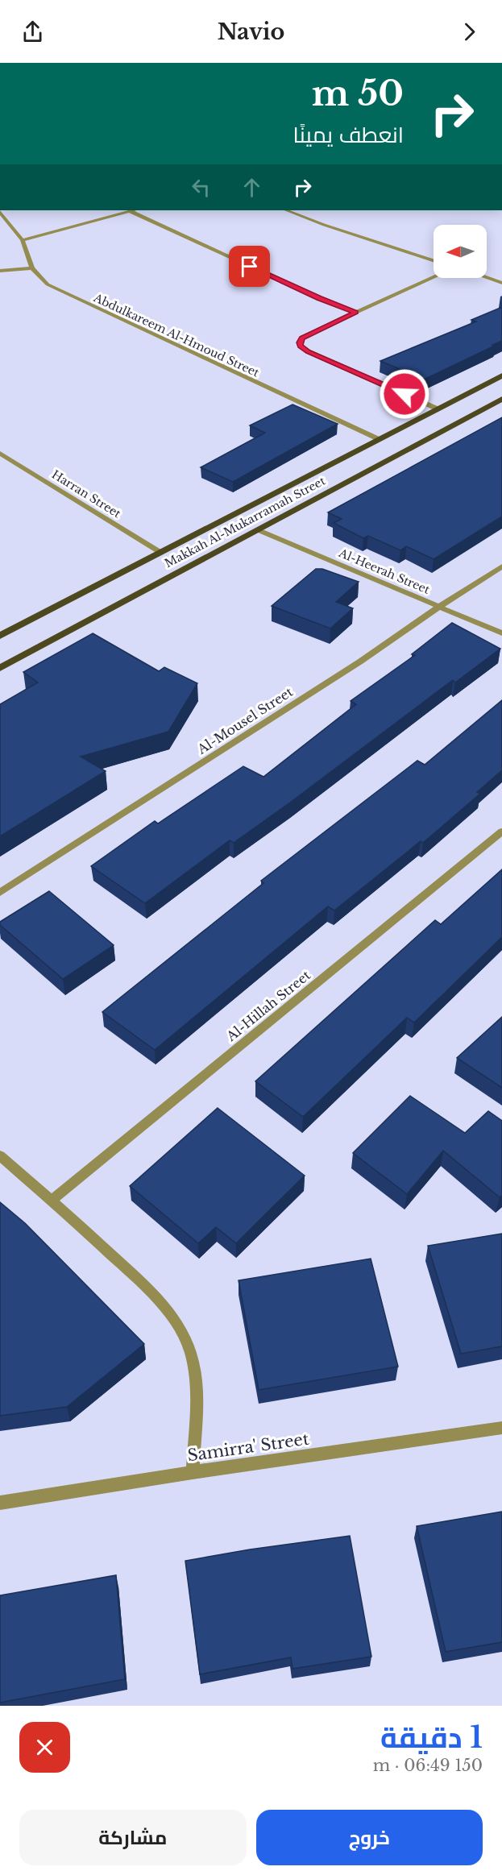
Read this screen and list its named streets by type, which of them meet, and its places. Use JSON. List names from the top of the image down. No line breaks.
{"streets":{"main road":["Makkah Al-Mukarramah Street"],"street":["Abdulkareem Al-Hmoud Street","Harran Street","Al-Heerah Street","Al-Mousel Street","Al-Hillah Street","Samirra' Street"]},"crossings":[["Abdulkareem Al-Hmoud Street","Makkah Al-Mukarramah Street"],["Harran Street","Makkah Al-Mukarramah Street"],["Makkah Al-Mukarramah Street","Al-Heerah Street"],["Al-Heerah Street","Al-Mousel Street"]],"north":"left","page":{"header":"Navio","turn":["50 m","انعطف يمينًا"],"heading":["1 دقيقة","150 m · 06:49"],"buttons":["خروج","مشاركة"]}}
